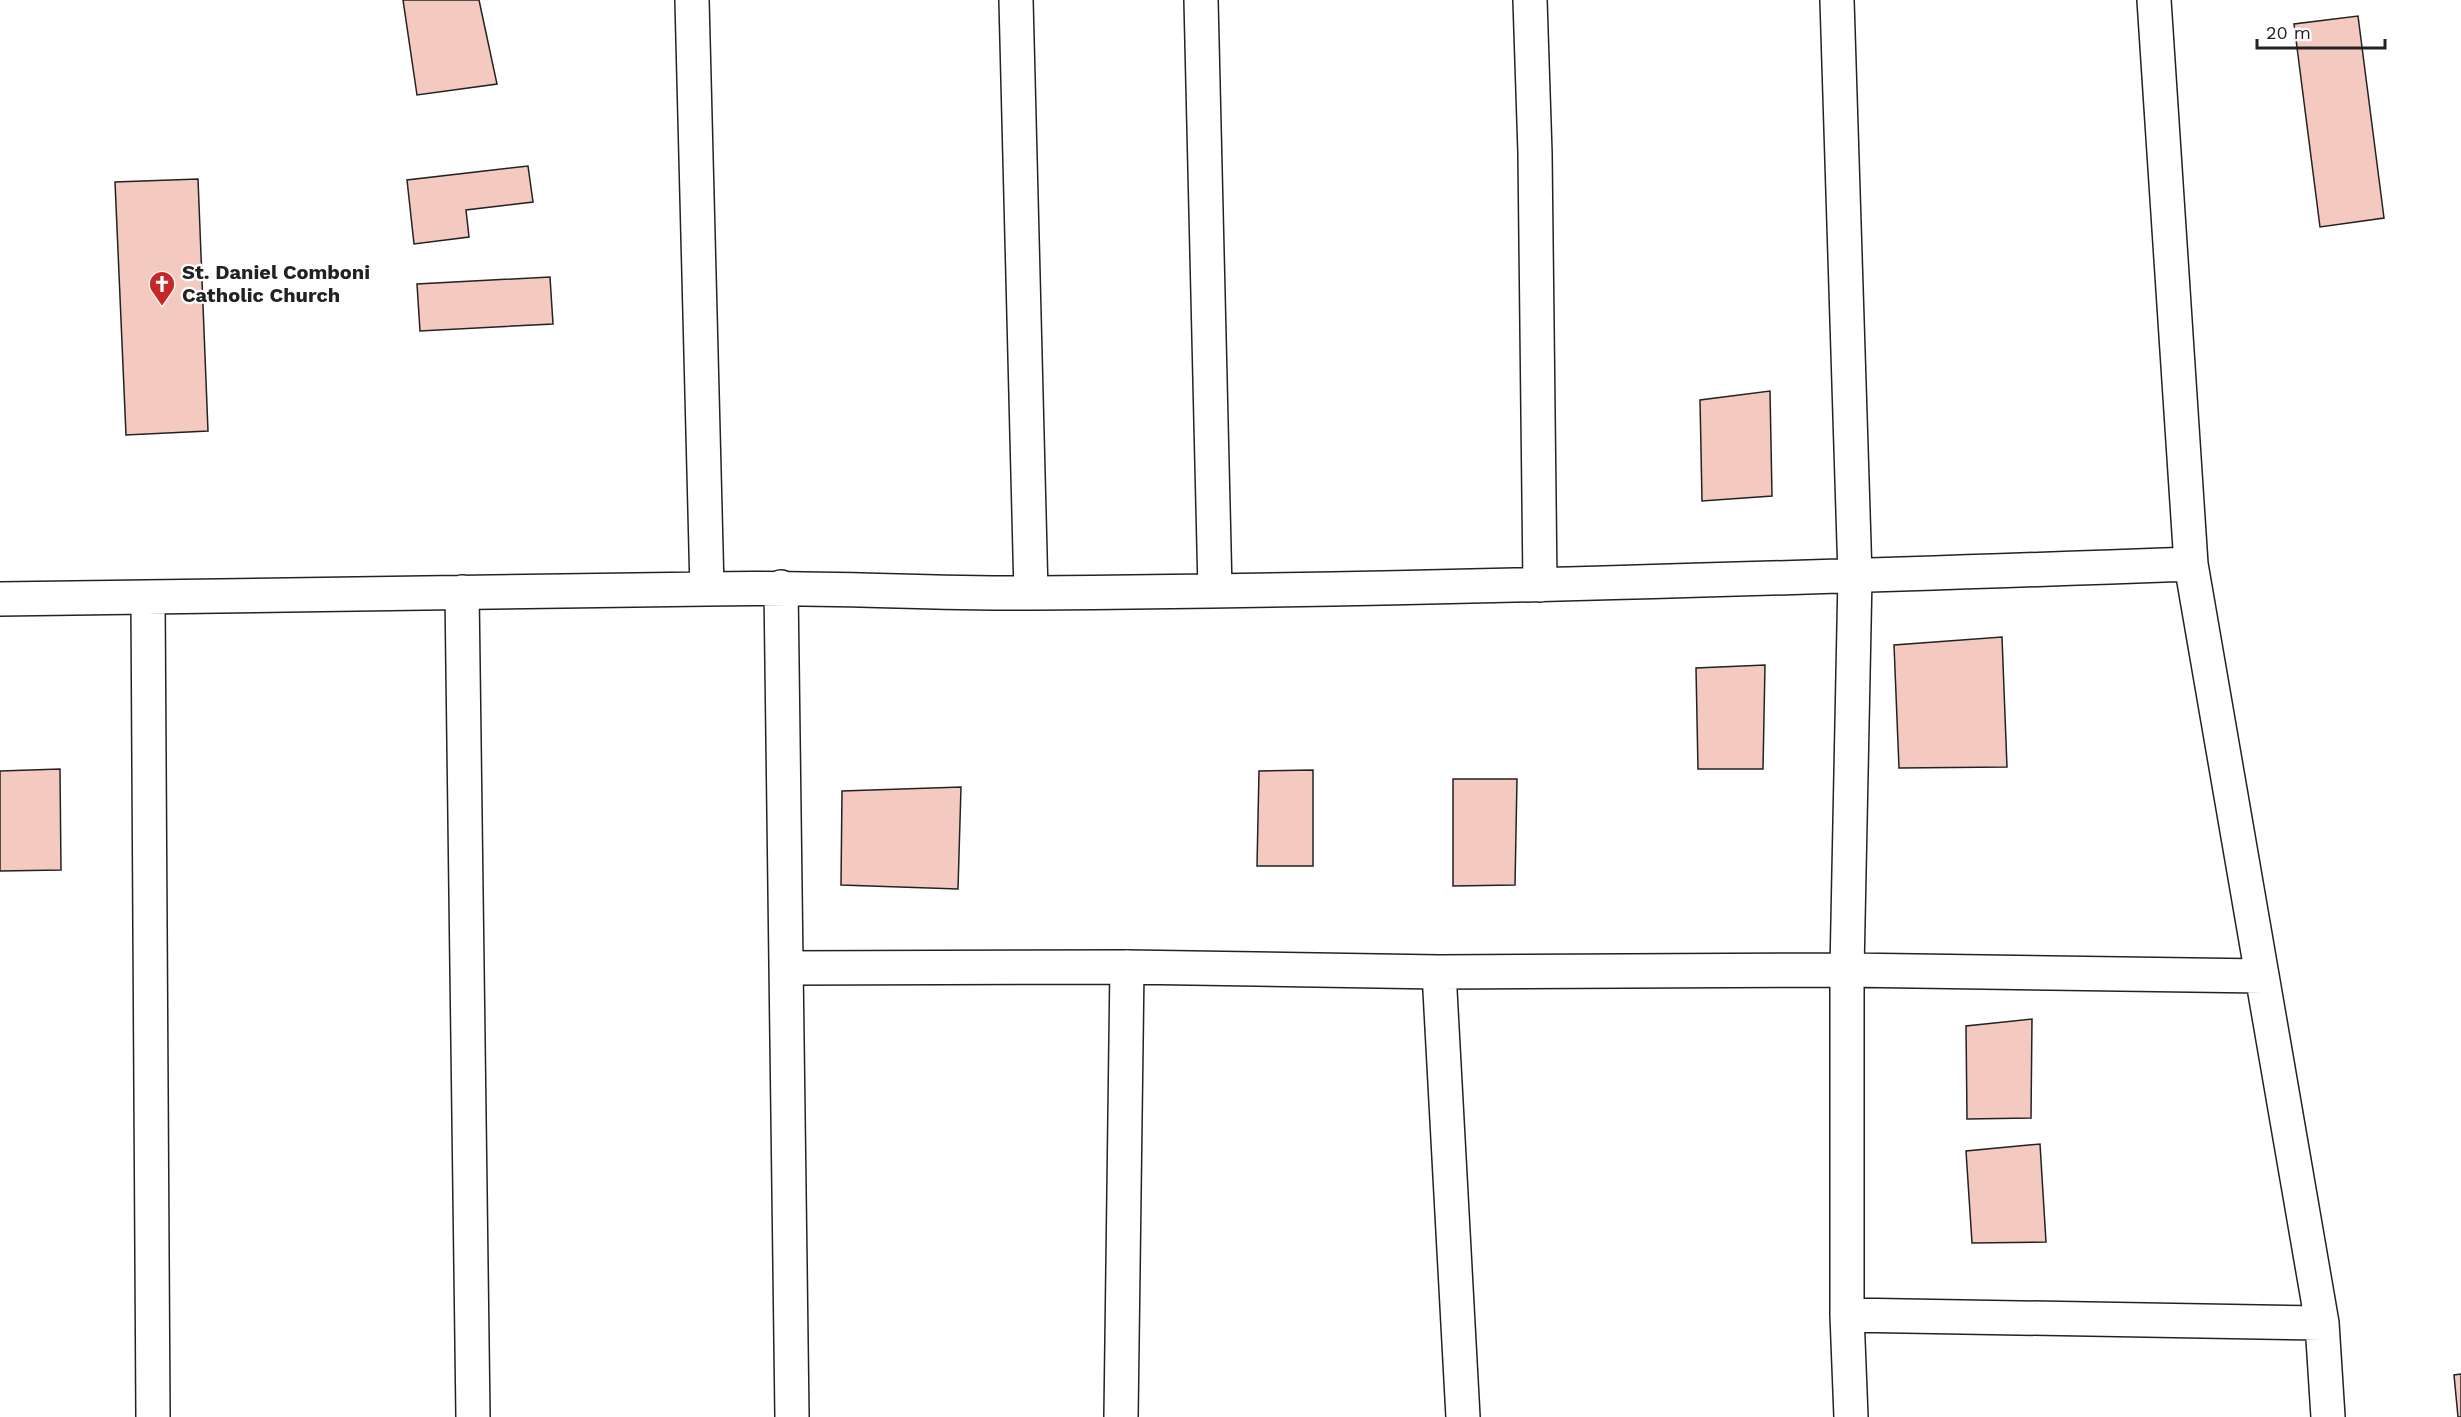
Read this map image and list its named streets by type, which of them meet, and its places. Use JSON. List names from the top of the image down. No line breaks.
{"places":{"church":["St. Daniel Comboni Catholic Church"]},"scale_bar":"20 m"}
